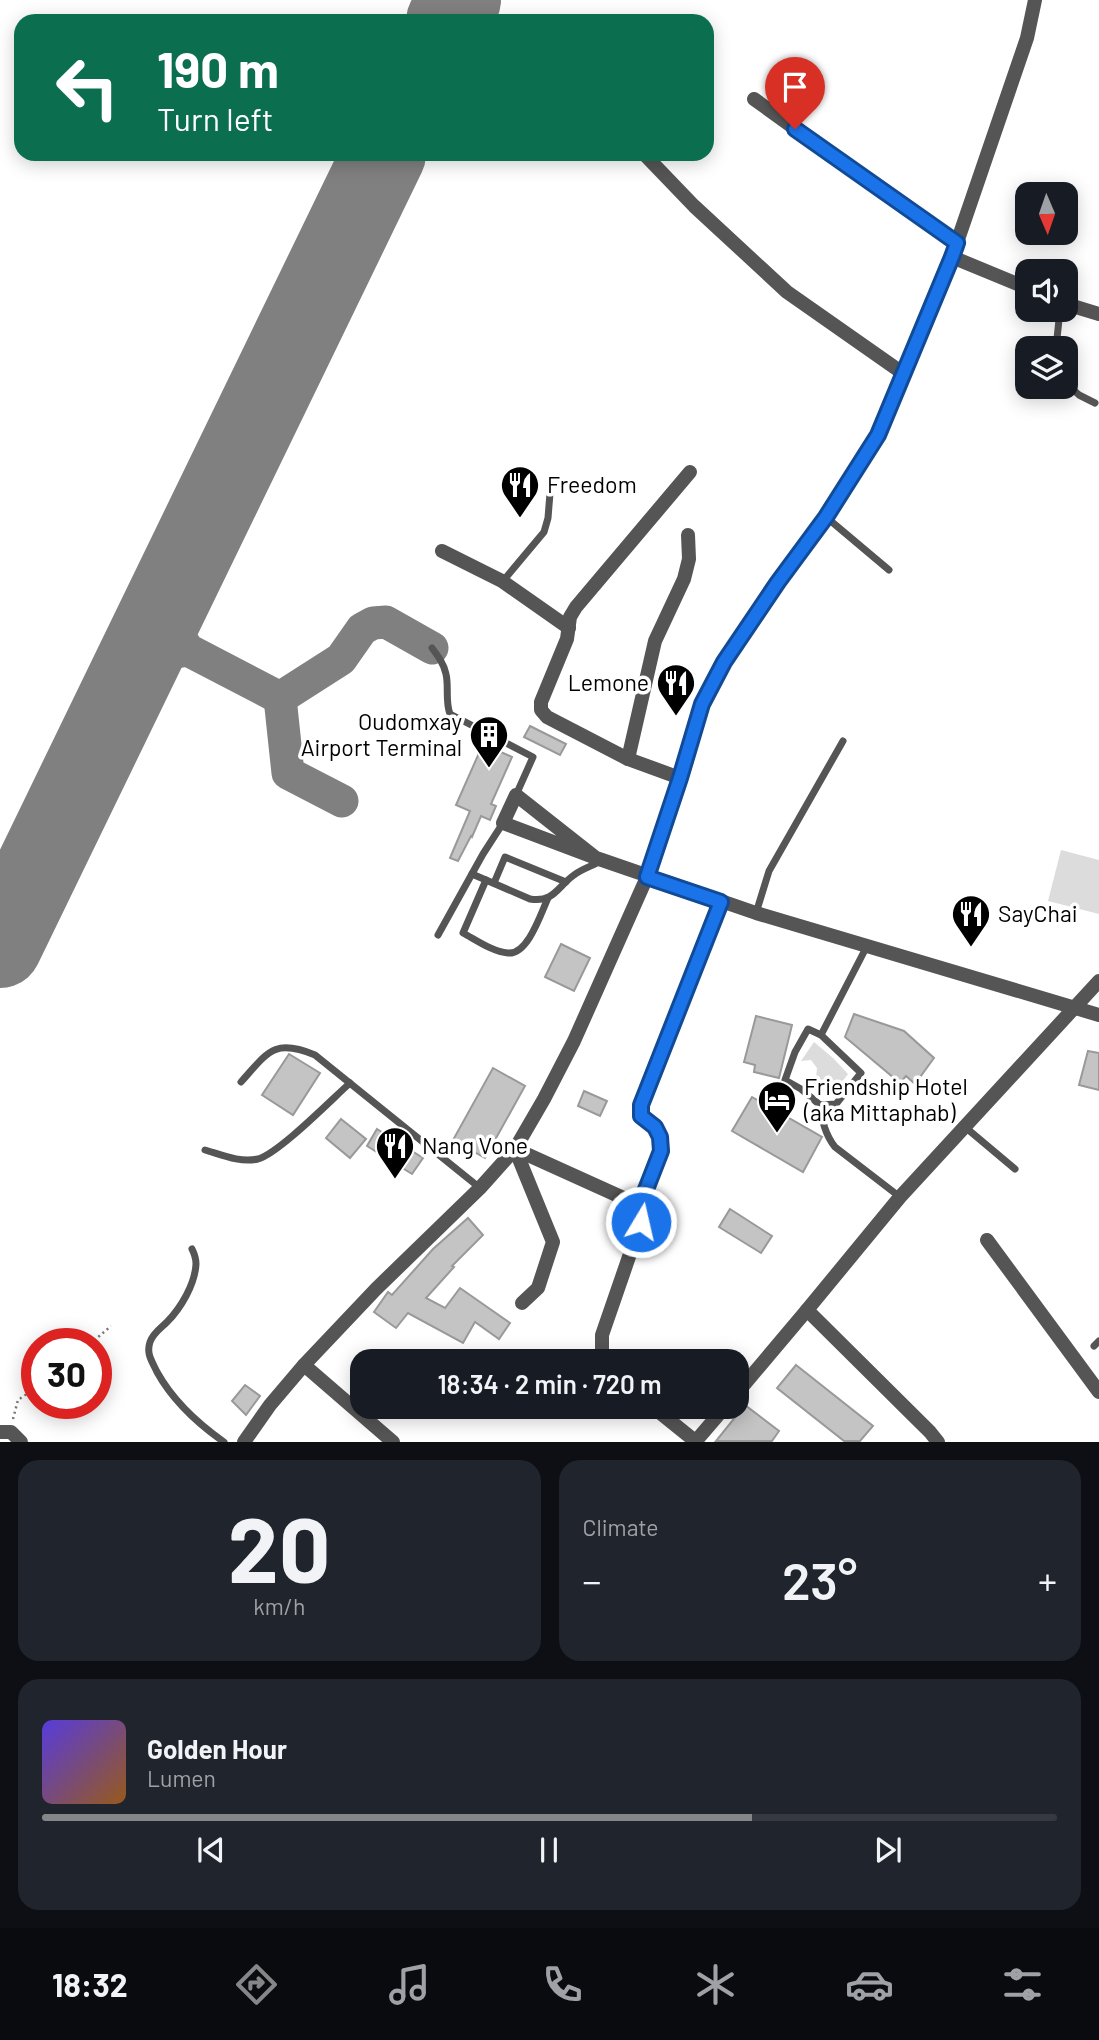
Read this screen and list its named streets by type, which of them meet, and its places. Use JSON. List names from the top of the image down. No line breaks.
{"places":{"restaurant":["Freedom","Lemone","SayChai","Nang Vone"],"building":["Oudomxay Airport Terminal"],"hotel":["Friendship Hotel (aka Mittaphab)"]},"north":"bottom","page":{"turn":["190 m","Turn left"],"limit":"30","trip":"18:34 · 2 min · 720 m","tile":[["20","km/h"],"Climate"],"heat":["−","23°","+"],"song":["Golden Hour","Lumen"],"tabs":"18:32"}}
